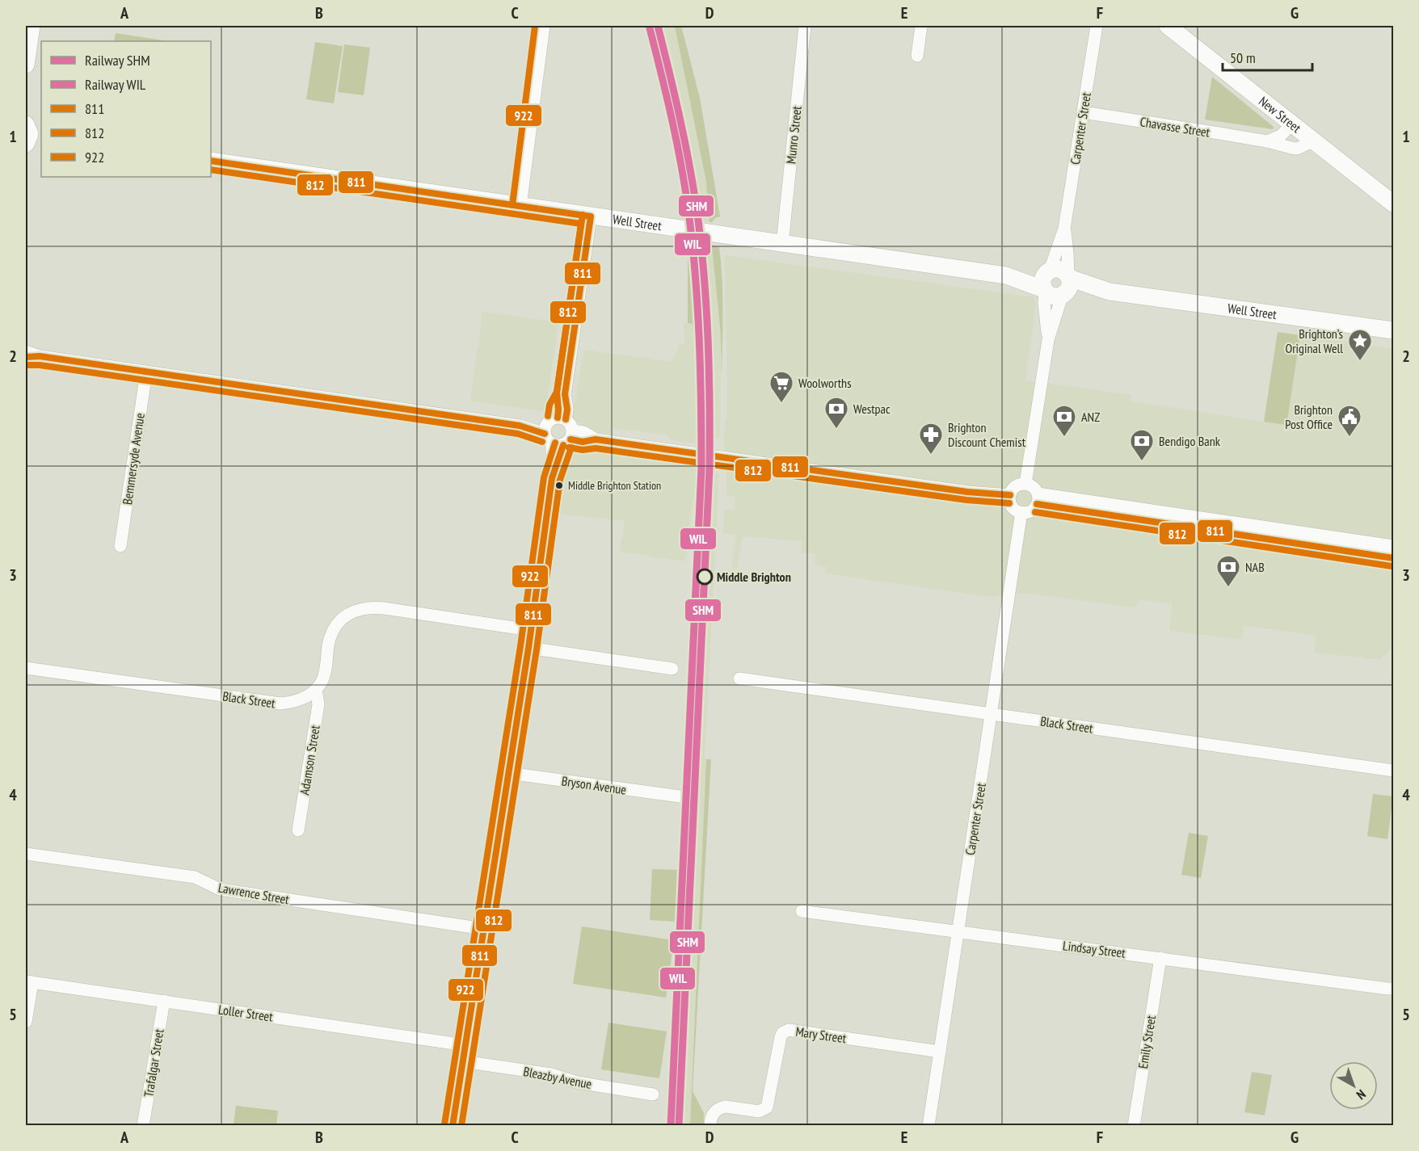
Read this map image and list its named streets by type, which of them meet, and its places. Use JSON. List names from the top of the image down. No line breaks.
{"streets":{"street":["New Street","Chavasse Street","Carpenter Street","Munro Street","Well Street","Bemmersyde Avenue","Black Street","Adamson Street","Bryson Avenue","Lawrence Street","Lindsay Street","Loller Street","Mary Street","Emily Street","Trafalgar Street","Bleazby Avenue"]},"crossings":[["New Street","Chavasse Street"],["Chavasse Street","Carpenter Street"],["Carpenter Street","Well Street"],["Carpenter Street","Black Street"],["Carpenter Street","Lindsay Street"],["Carpenter Street","Mary Street"],["Munro Street","Well Street"],["Black Street","Adamson Street"],["Lindsay Street","Emily Street"],["Loller Street","Trafalgar Street"]],"places":{"place":["Brighton’s Original Well"],"supermarket":["Woolworths"],"bank":["Westpac","ANZ","Bendigo Bank","NAB"],"public building":["Brighton Post Office"],"pharmacy":["Brighton Discount Chemist"],"other":["Middle Brighton Station","Middle Brighton"]},"lines":["rail line SHM","transit line 922","rail line WIL","transit line 811","transit line 812"],"legend":["Railway SHM","Railway WIL","811","812","922"],"scale_bar":"50 m","north":"bottom right","grid":{"columns":["A","B","C","D","E","F","G"],"rows":["1","2","3","4","5"]}}
